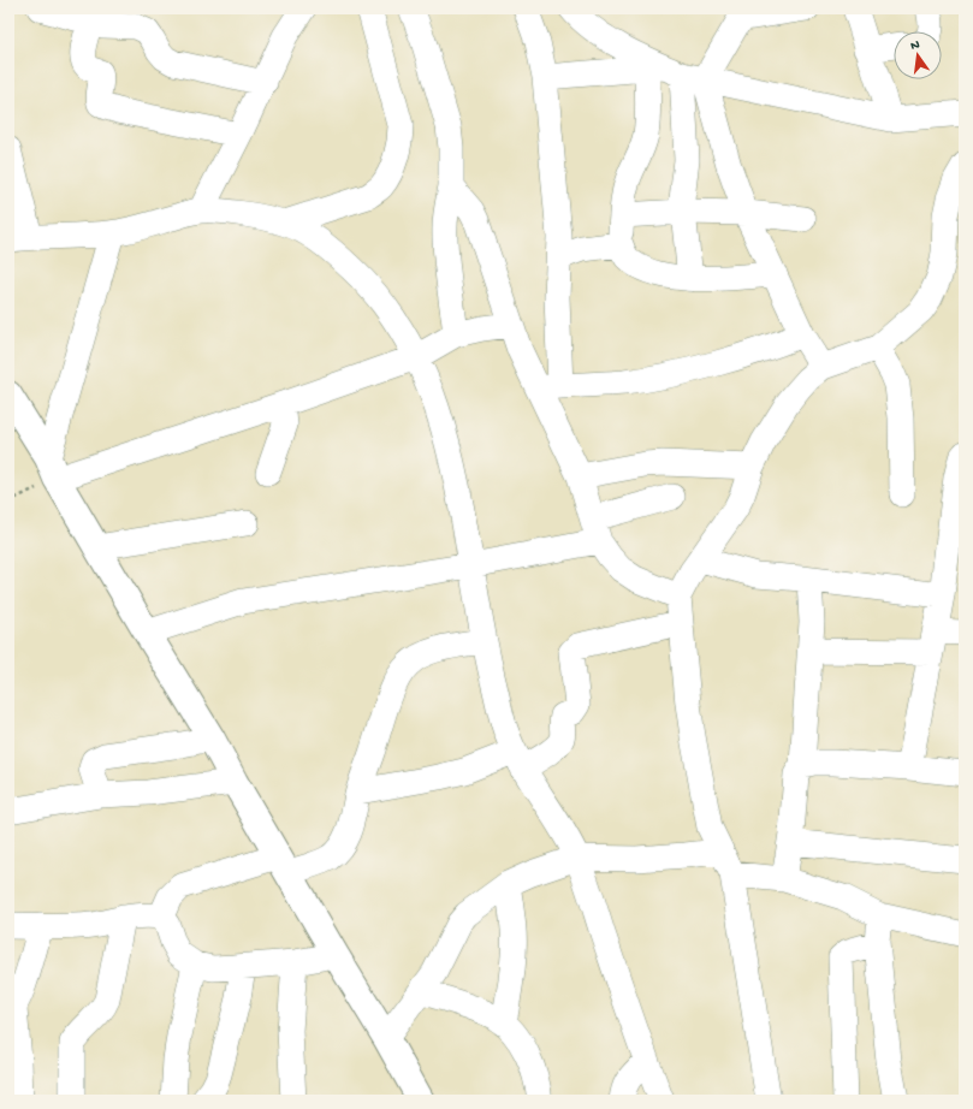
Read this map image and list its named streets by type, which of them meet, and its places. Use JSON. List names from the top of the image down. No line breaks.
{"north":"top"}
